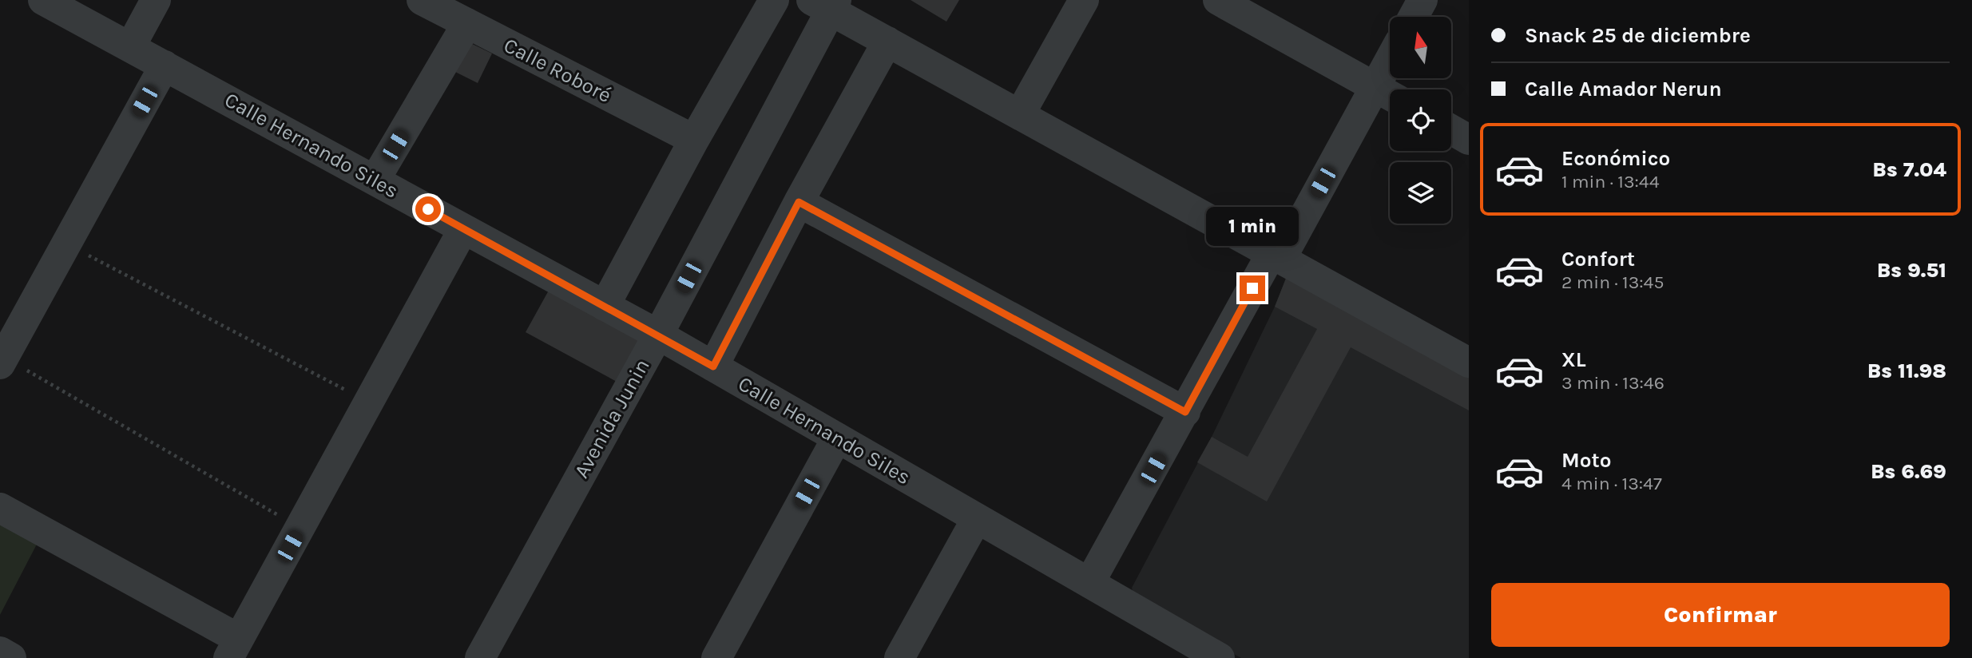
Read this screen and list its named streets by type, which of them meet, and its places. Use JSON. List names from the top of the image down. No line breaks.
{"streets":{"street":["Calle Roboré","Calle Hernando Siles","Avenida Junin"]},"crossings":[["Calle Hernando Siles","Avenida Junin"]],"north":"top","page":{"banner":["Snack 25 de diciembre","Calle Amador Nerun"],"list":[{"name":"Económico","note":"1 min · 13:44","value":"Bs 7.04"},{"name":"Confort","note":"2 min · 13:45","value":"Bs 9.51"},{"name":"XL","note":"3 min · 13:46","value":"Bs 11.98"},{"name":"Moto","note":"4 min · 13:47","value":"Bs 6.69"}],"bubble":"1 min","buttons":"Confirmar"}}
